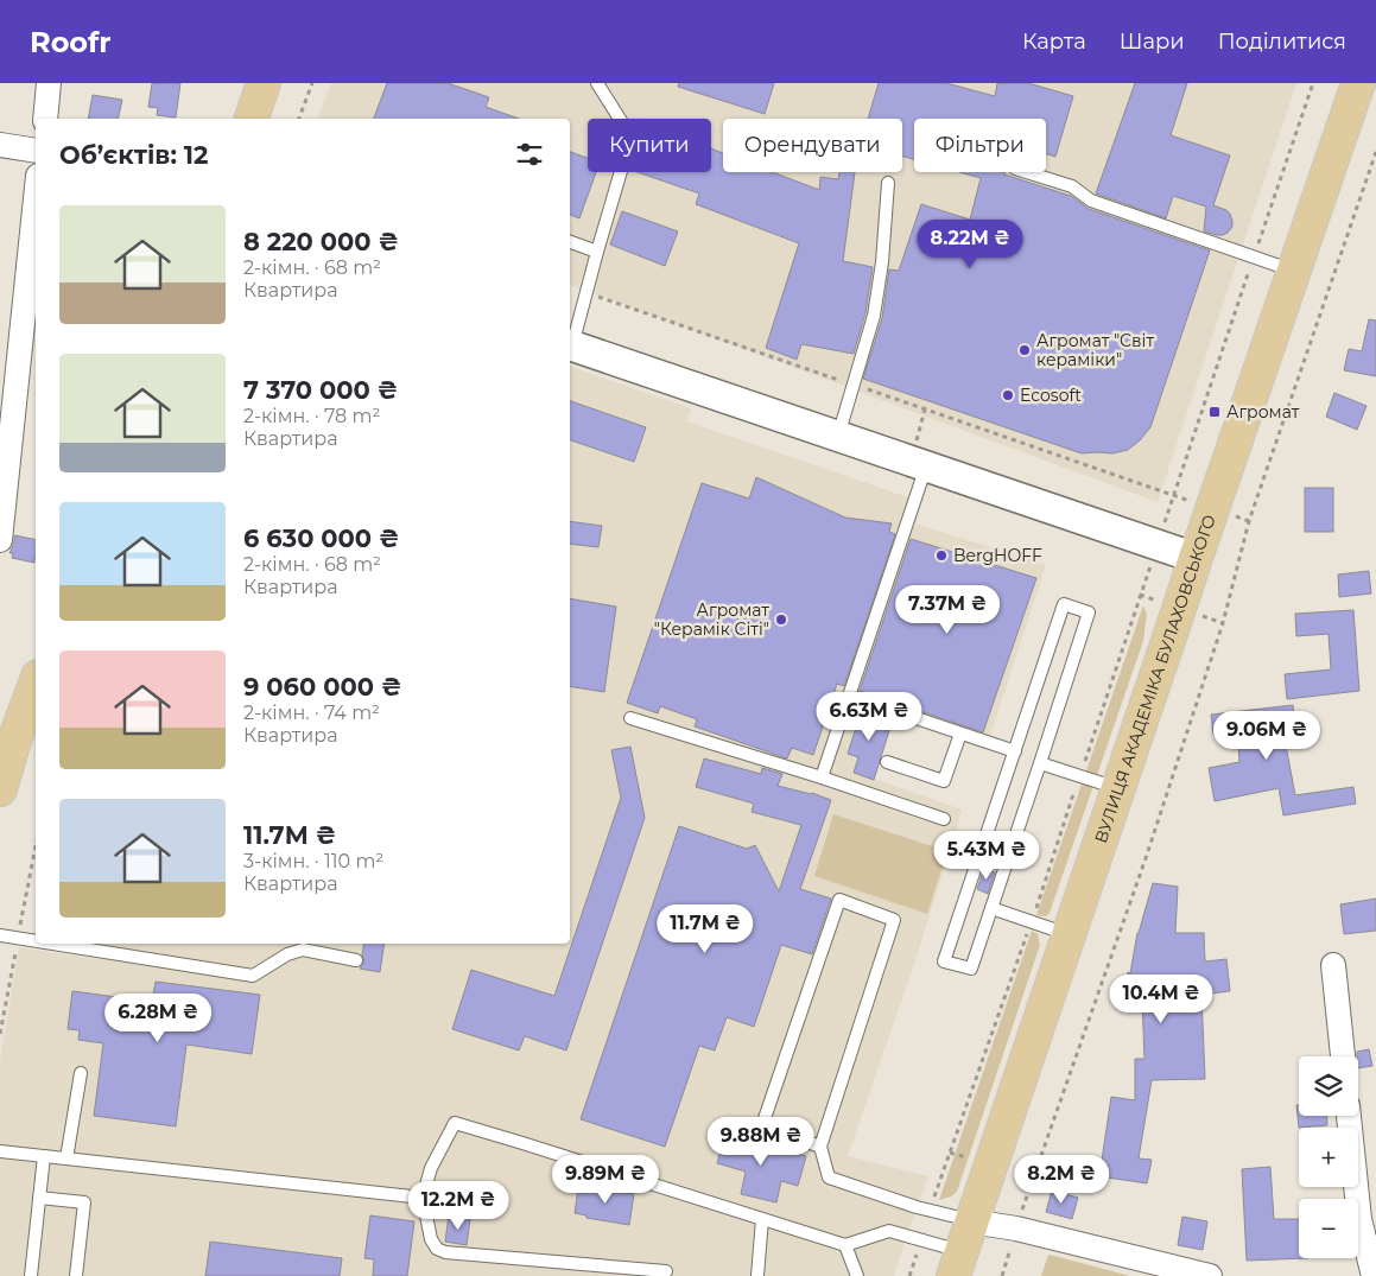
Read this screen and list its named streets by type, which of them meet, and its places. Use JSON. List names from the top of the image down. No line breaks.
{"streets":{"main road":["ВУЛИЦЯ АКАДЕМІКА БУЛАХОВСЬКОГО"]},"places":{"other":["Агромат \"Світ кераміки\"","Ecosoft","BergHOFF","Агромат \"Керамік Сіті\""],"transit":["Агромат"]},"page":{"header":"Roofr","nav":["Карта","Шари","Поділитися"],"chip":["Купити","Орендувати","Фільтри"],"heading":"Об’єктів: 12","list":[{"name":"8 220 000 ₴","note":"2-кімн. · 68 m² · Квартира"},{"name":"7 370 000 ₴","note":"2-кімн. · 78 m² · Квартира"},{"name":"6 630 000 ₴","note":"2-кімн. · 68 m² · Квартира"},{"name":"9 060 000 ₴","note":"2-кімн. · 74 m² · Квартира"},{"name":"11.7M ₴","note":"3-кімн. · 110 m² · Квартира"}],"price":["8.22M ₴","7.37M ₴","6.63M ₴","9.06M ₴","5.43M ₴","11.7M ₴","10.4M ₴","6.28M ₴","9.88M ₴","9.89M ₴","8.2M ₴","12.2M ₴"],"map_buttons":["+","−"]}}
